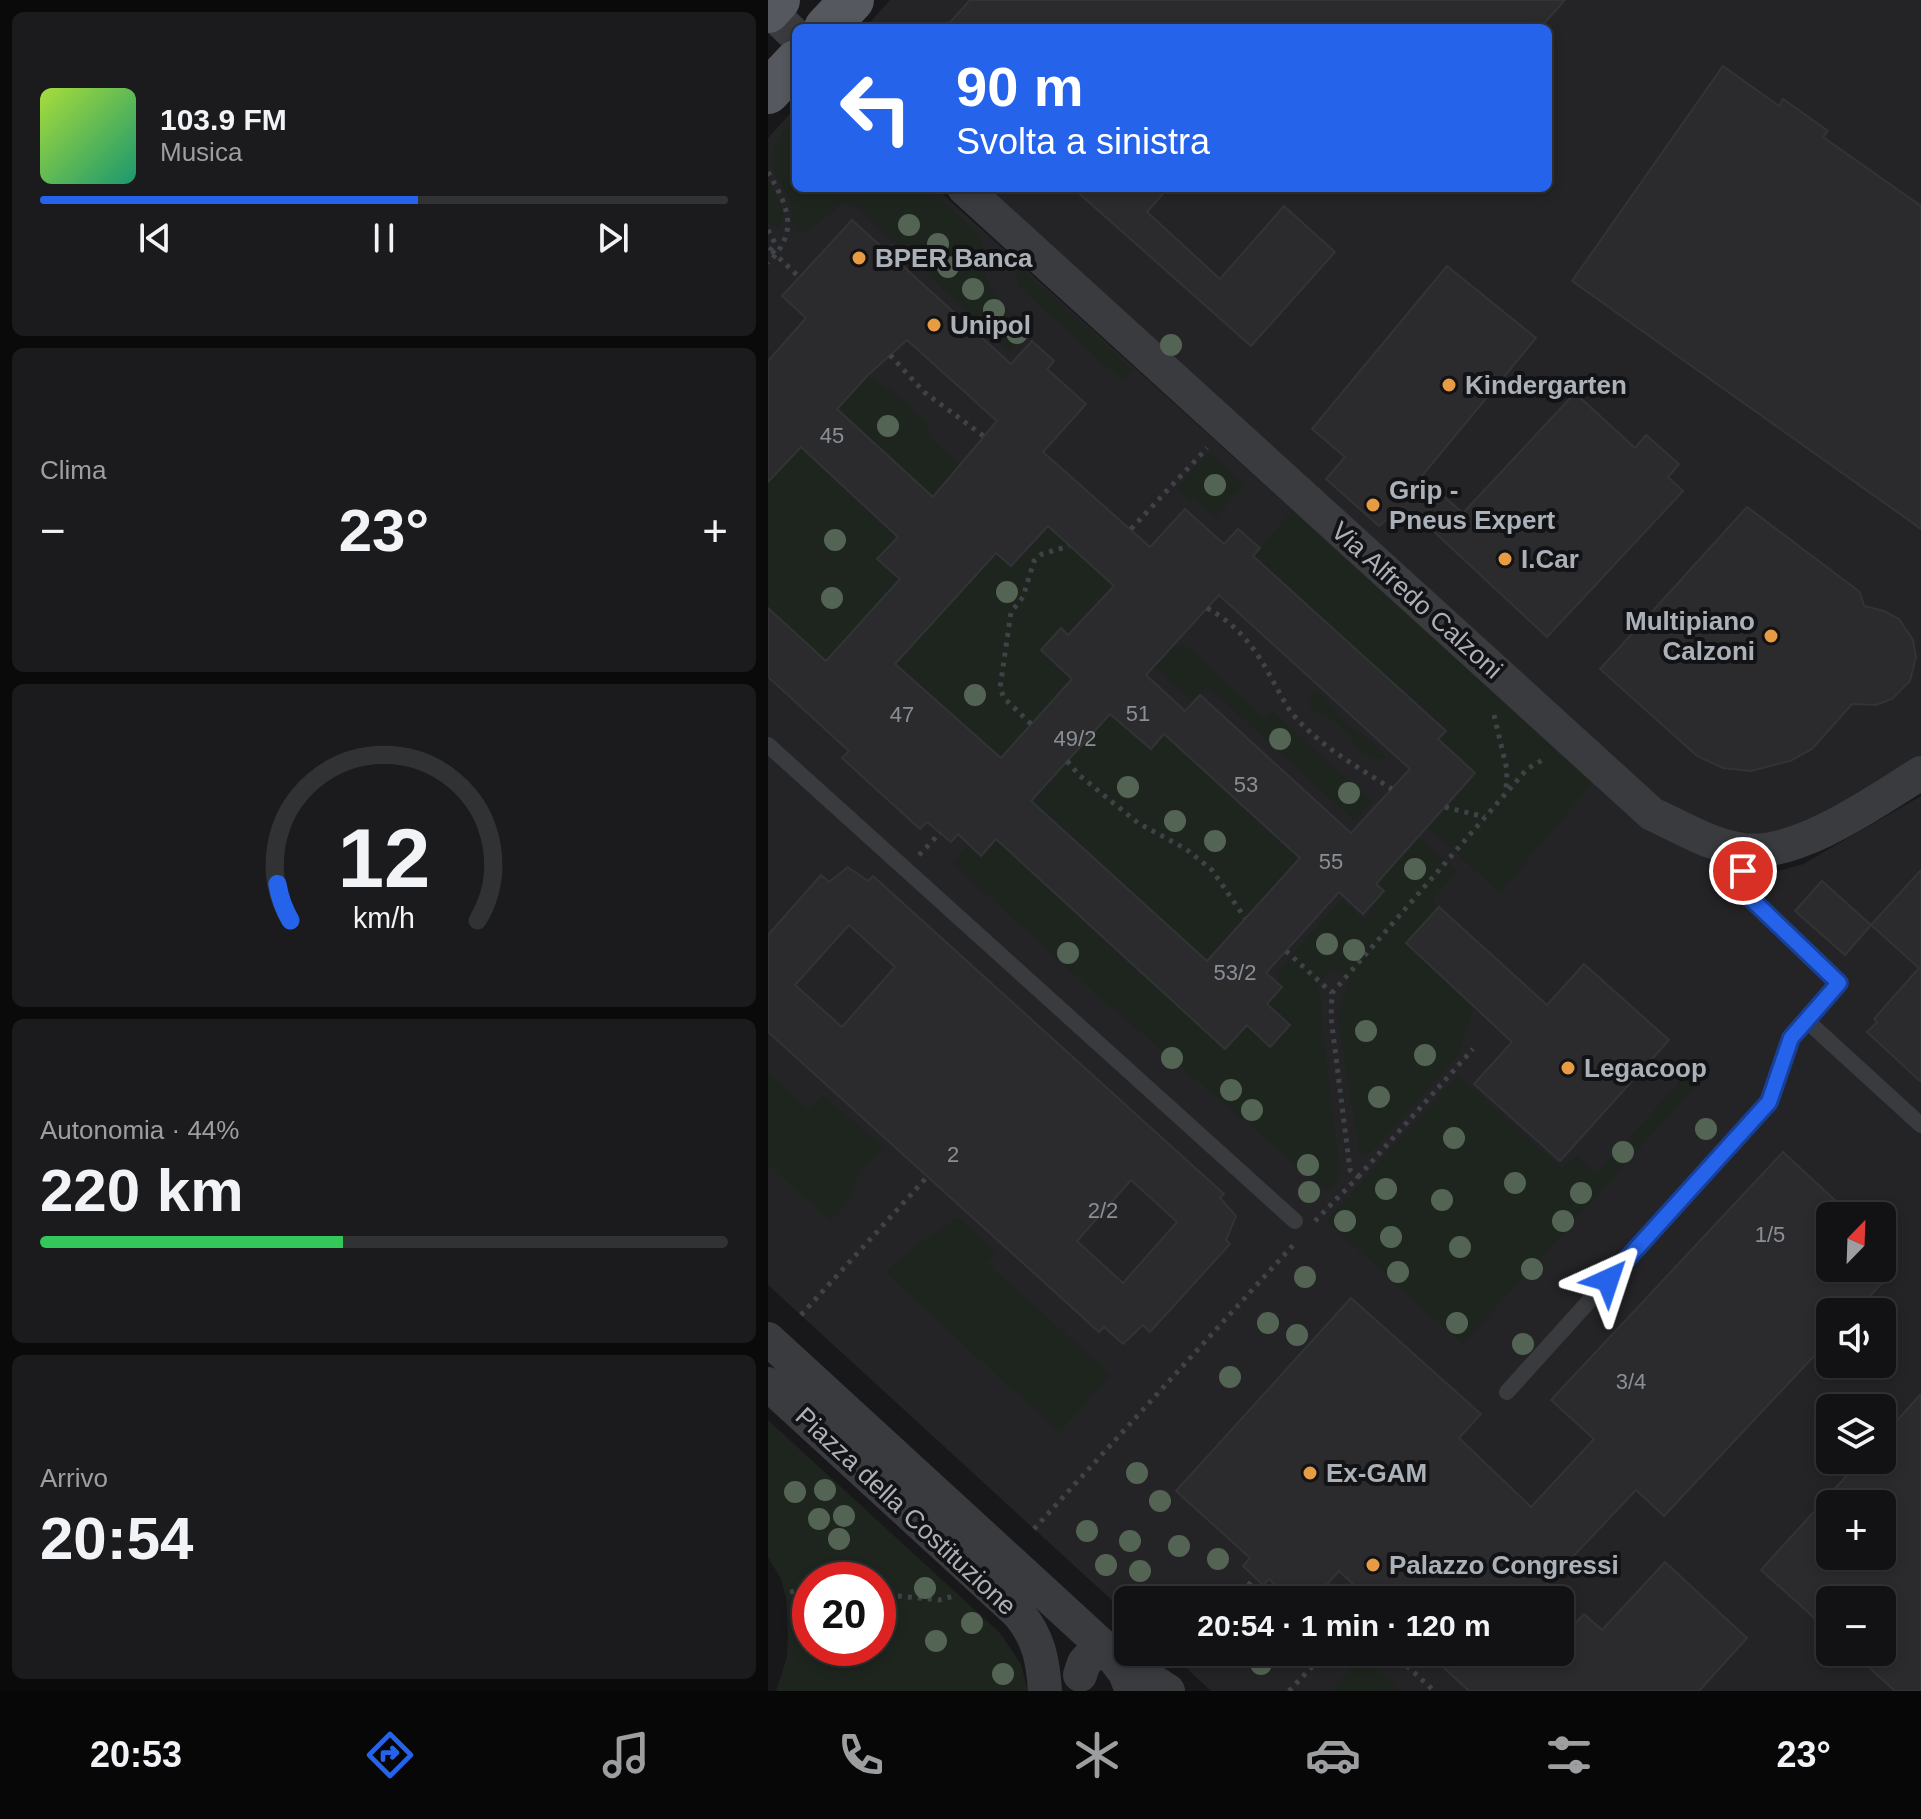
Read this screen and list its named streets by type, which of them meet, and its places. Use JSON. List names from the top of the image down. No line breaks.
{"streets":{"street":["Via Alfredo Calzoni","Piazza della Costituzione"]},"places":["BPER Banca","Unipol","Kindergarten","Grip - Pneus Expert","I.Car","Multipiano Calzoni","Legacoop","Ex-GAM","Palazzo Congressi"],"house_numbers":["45","51","47","49/2","53","55","53/2","2","2/2","1/5","3/4"],"north":"top right","page":{"turn":["90 m","Svolta a sinistra"],"song":["103.9 FM","Musica"],"tile":["Clima",["Autonomia · 44%","220 km"],["Arrivo","20:54"]],"heat":["−","23°","+"],"map_buttons":["+","−"],"limit":"20","trip":"20:54 · 1 min · 120 m","tabs":["20:53","23°"],"gauge":["12","km/h"]}}
